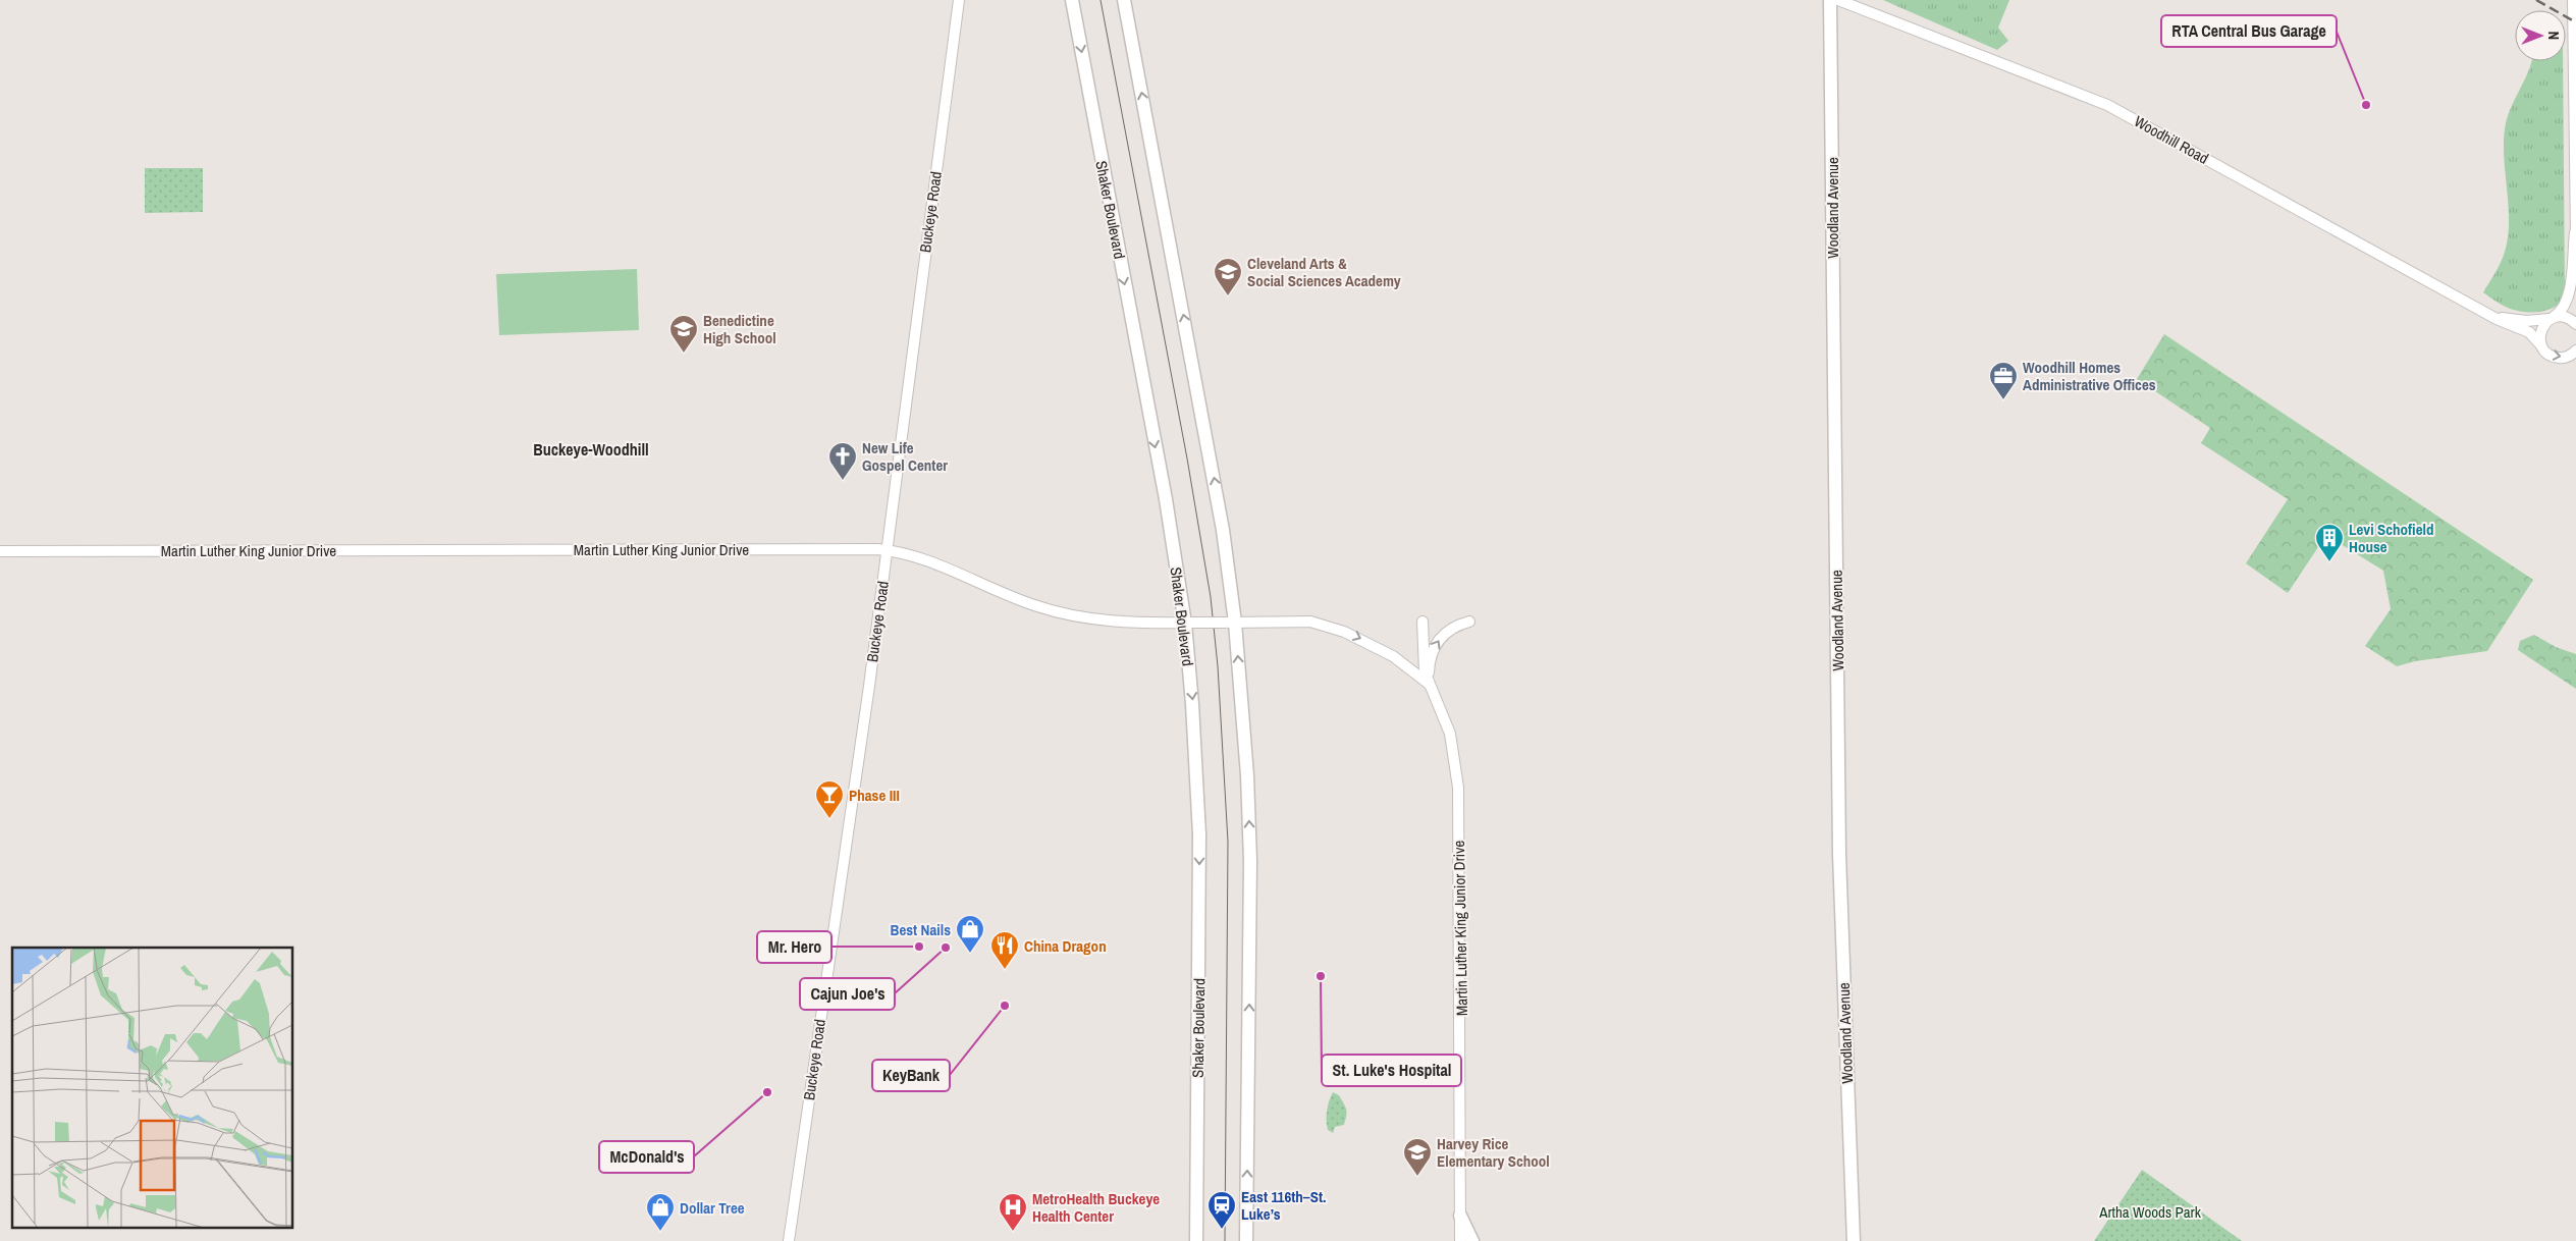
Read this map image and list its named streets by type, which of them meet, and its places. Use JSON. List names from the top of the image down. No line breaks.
{"streets":{"main road":["Woodland Avenue","Shaker Boulevard"],"street":["Woodhill Road","Buckeye Road","Martin Luther King Junior Drive"]},"crossings":[["Shaker Boulevard","Martin Luther King Junior Drive"],["Buckeye Road","Martin Luther King Junior Drive"]],"districts":["Buckeye-Woodhill"],"parks":["Artha Woods Park"],"places":{"other":["RTA Central Bus Garage","Mr. Hero","Cajun Joe's","St. Luke's Hospital","KeyBank","McDonald's"],"school or university":["Cleveland Arts & Social Sciences Academy","Benedictine High School","Harvey Rice Elementary School"],"office":["Woodhill Homes Administrative Offices"],"church":["New Life Gospel Center"],"building":["Levi Schofield House"],"bar":["Phase III"],"shop":["Best Nails","Dollar Tree"],"restaurant":["China Dragon"],"station":["East 116th–St. Luke’s"],"hospital":["MetroHealth Buckeye Health Center"]},"north":"right"}
